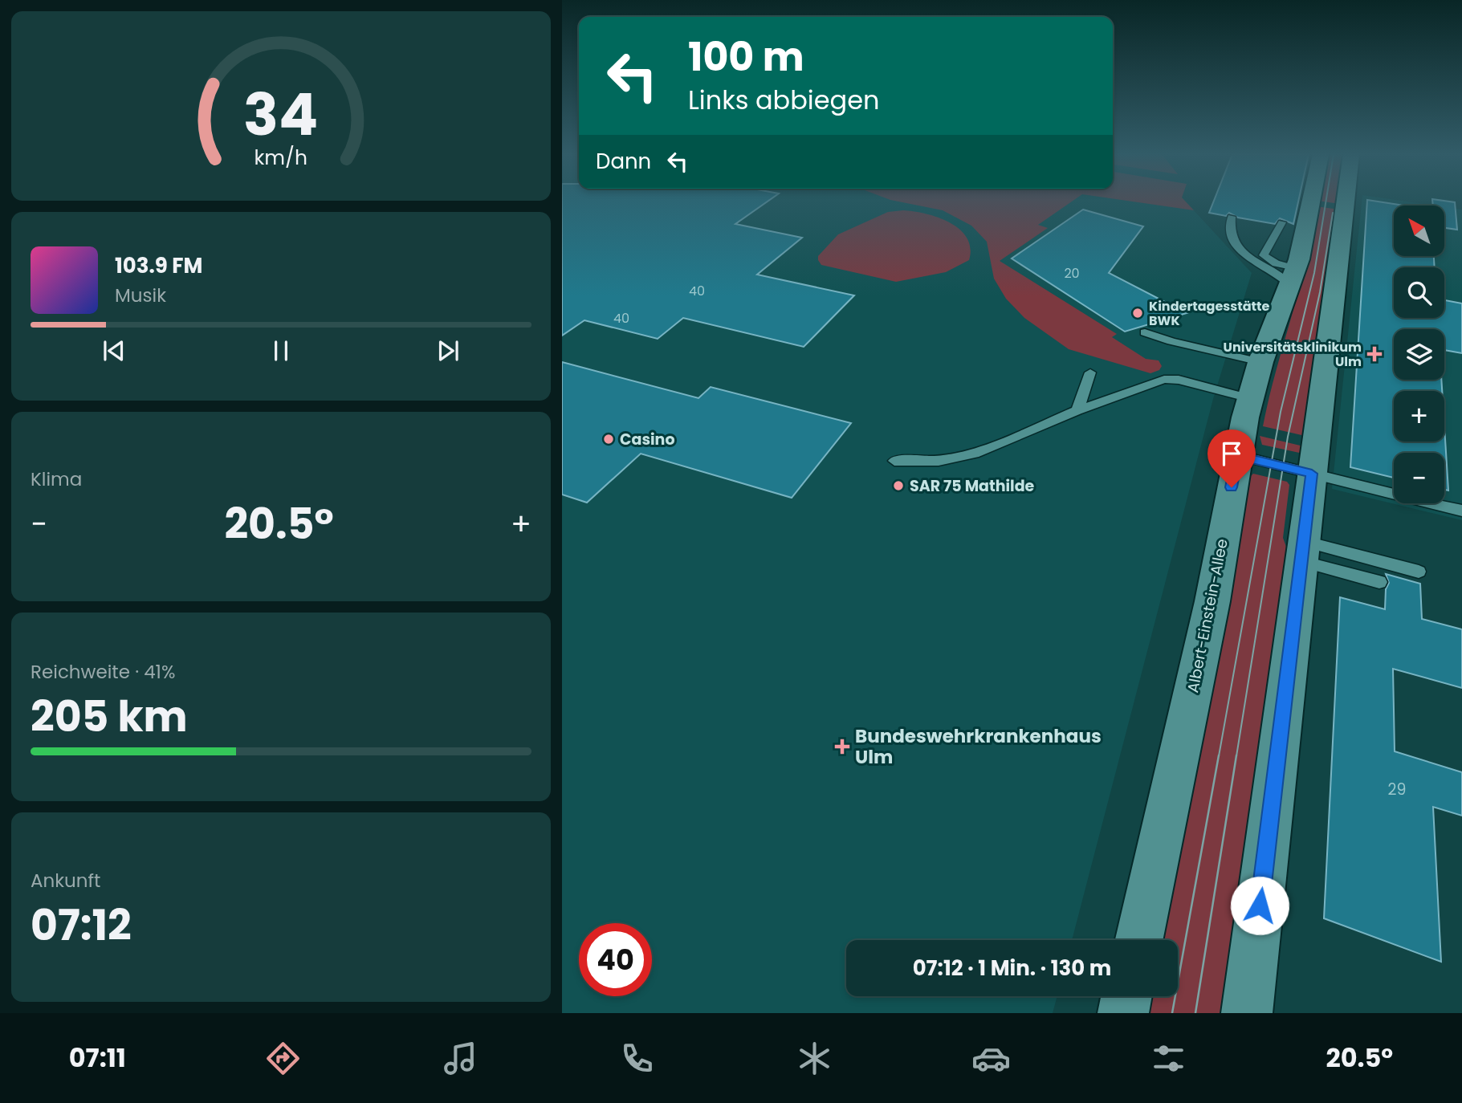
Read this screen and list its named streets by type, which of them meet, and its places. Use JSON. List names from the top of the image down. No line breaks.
{"streets":{"street":["Albert-Einstein-Allee"]},"places":{"other":["Kindertagesstätte BWK","Casino","SAR 75 Mathilde"],"health":["Universitätsklinikum Ulm","Bundeswehrkrankenhaus Ulm"]},"house_numbers":["20","40","40","29"],"north":"top left","page":{"turn":["100 m","Links abbiegen"],"then":"Dann","map_buttons":["+","−"],"song":["103.9 FM","Musik"],"tile":["Klima",["Reichweite · 41%","205 km"],["Ankunft","07:12"]],"heat":["−","20.5°","+"],"limit":"40","trip":"07:12 · 1 Min. · 130 m","tabs":["07:11","20.5°"],"gauge":["34","km/h"]}}
